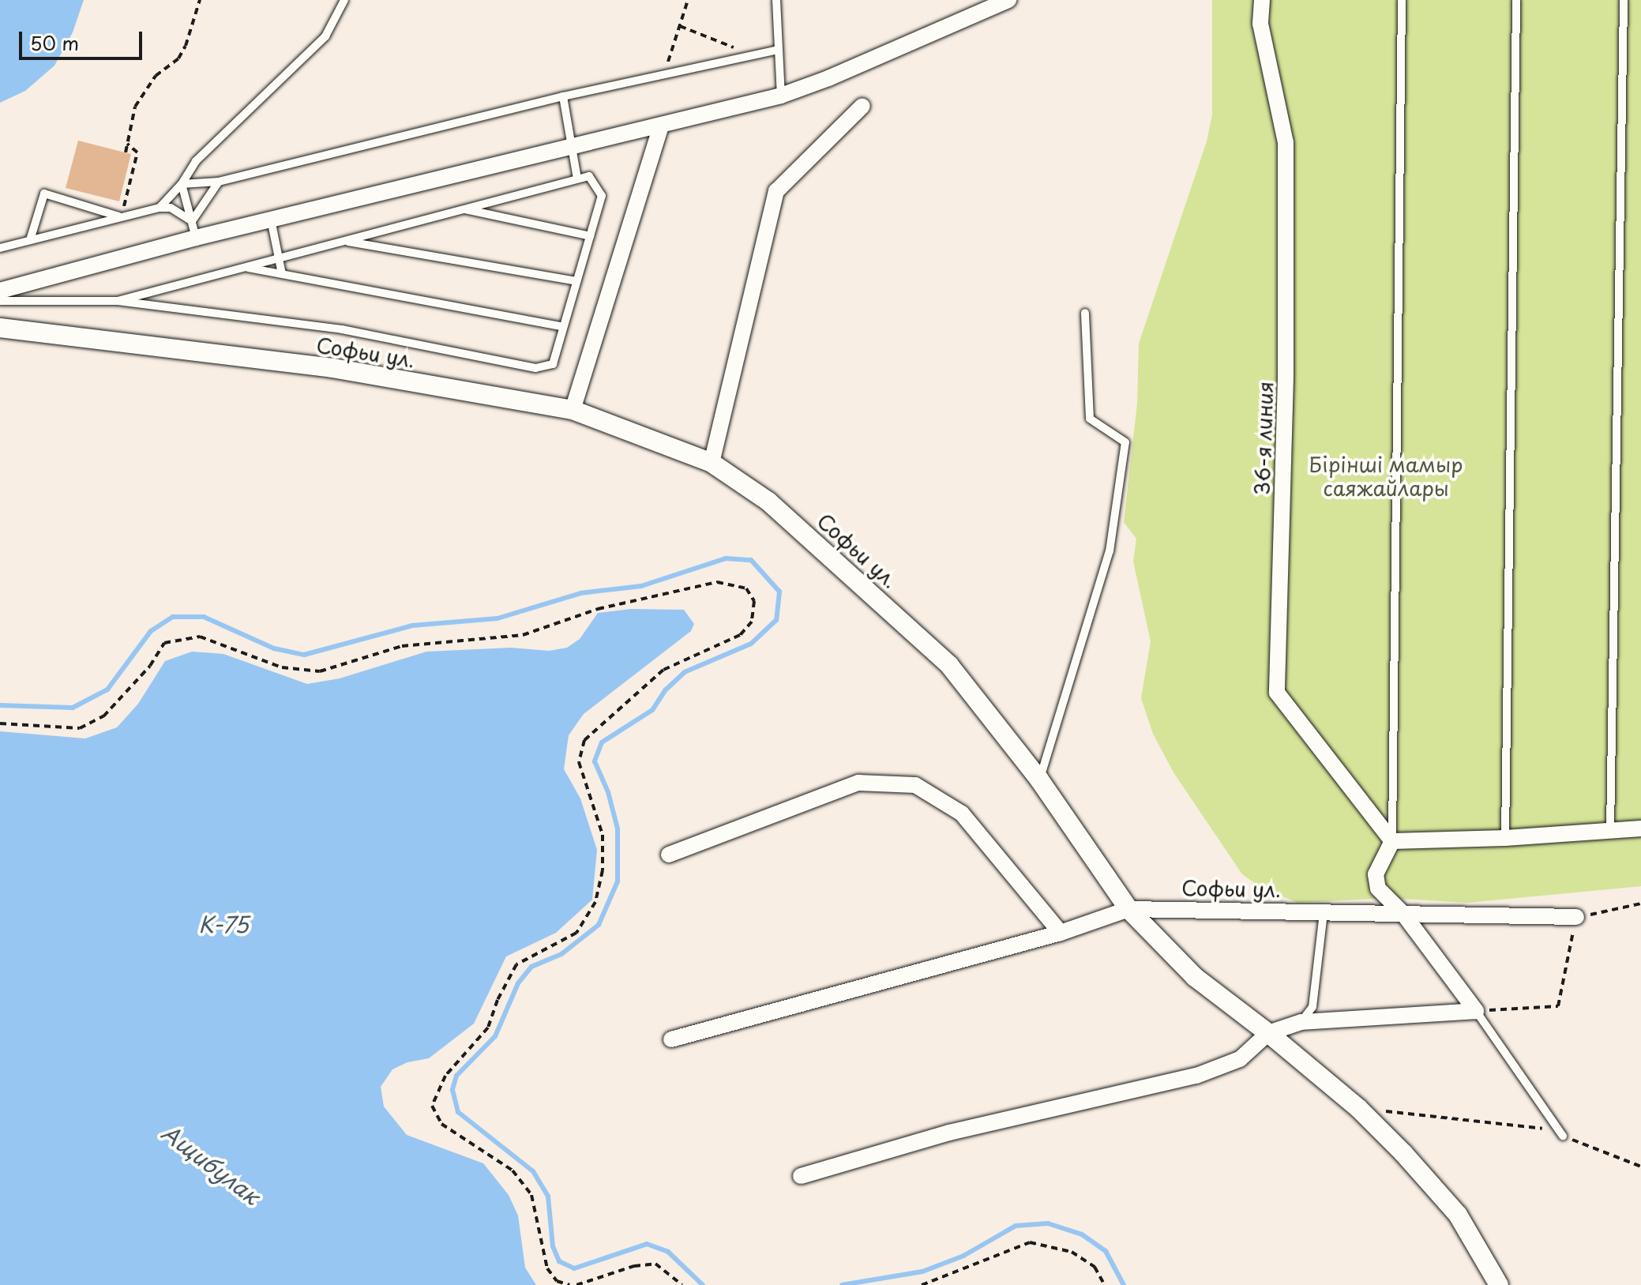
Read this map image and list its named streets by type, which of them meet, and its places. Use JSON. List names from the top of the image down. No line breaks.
{"streets":{"street":["Софьи ул.","36-я линия"]},"water":["К-75","Ащибулак"],"parks":["Бірінші мамыр саяжайлары"],"scale_bar":"50 m"}
